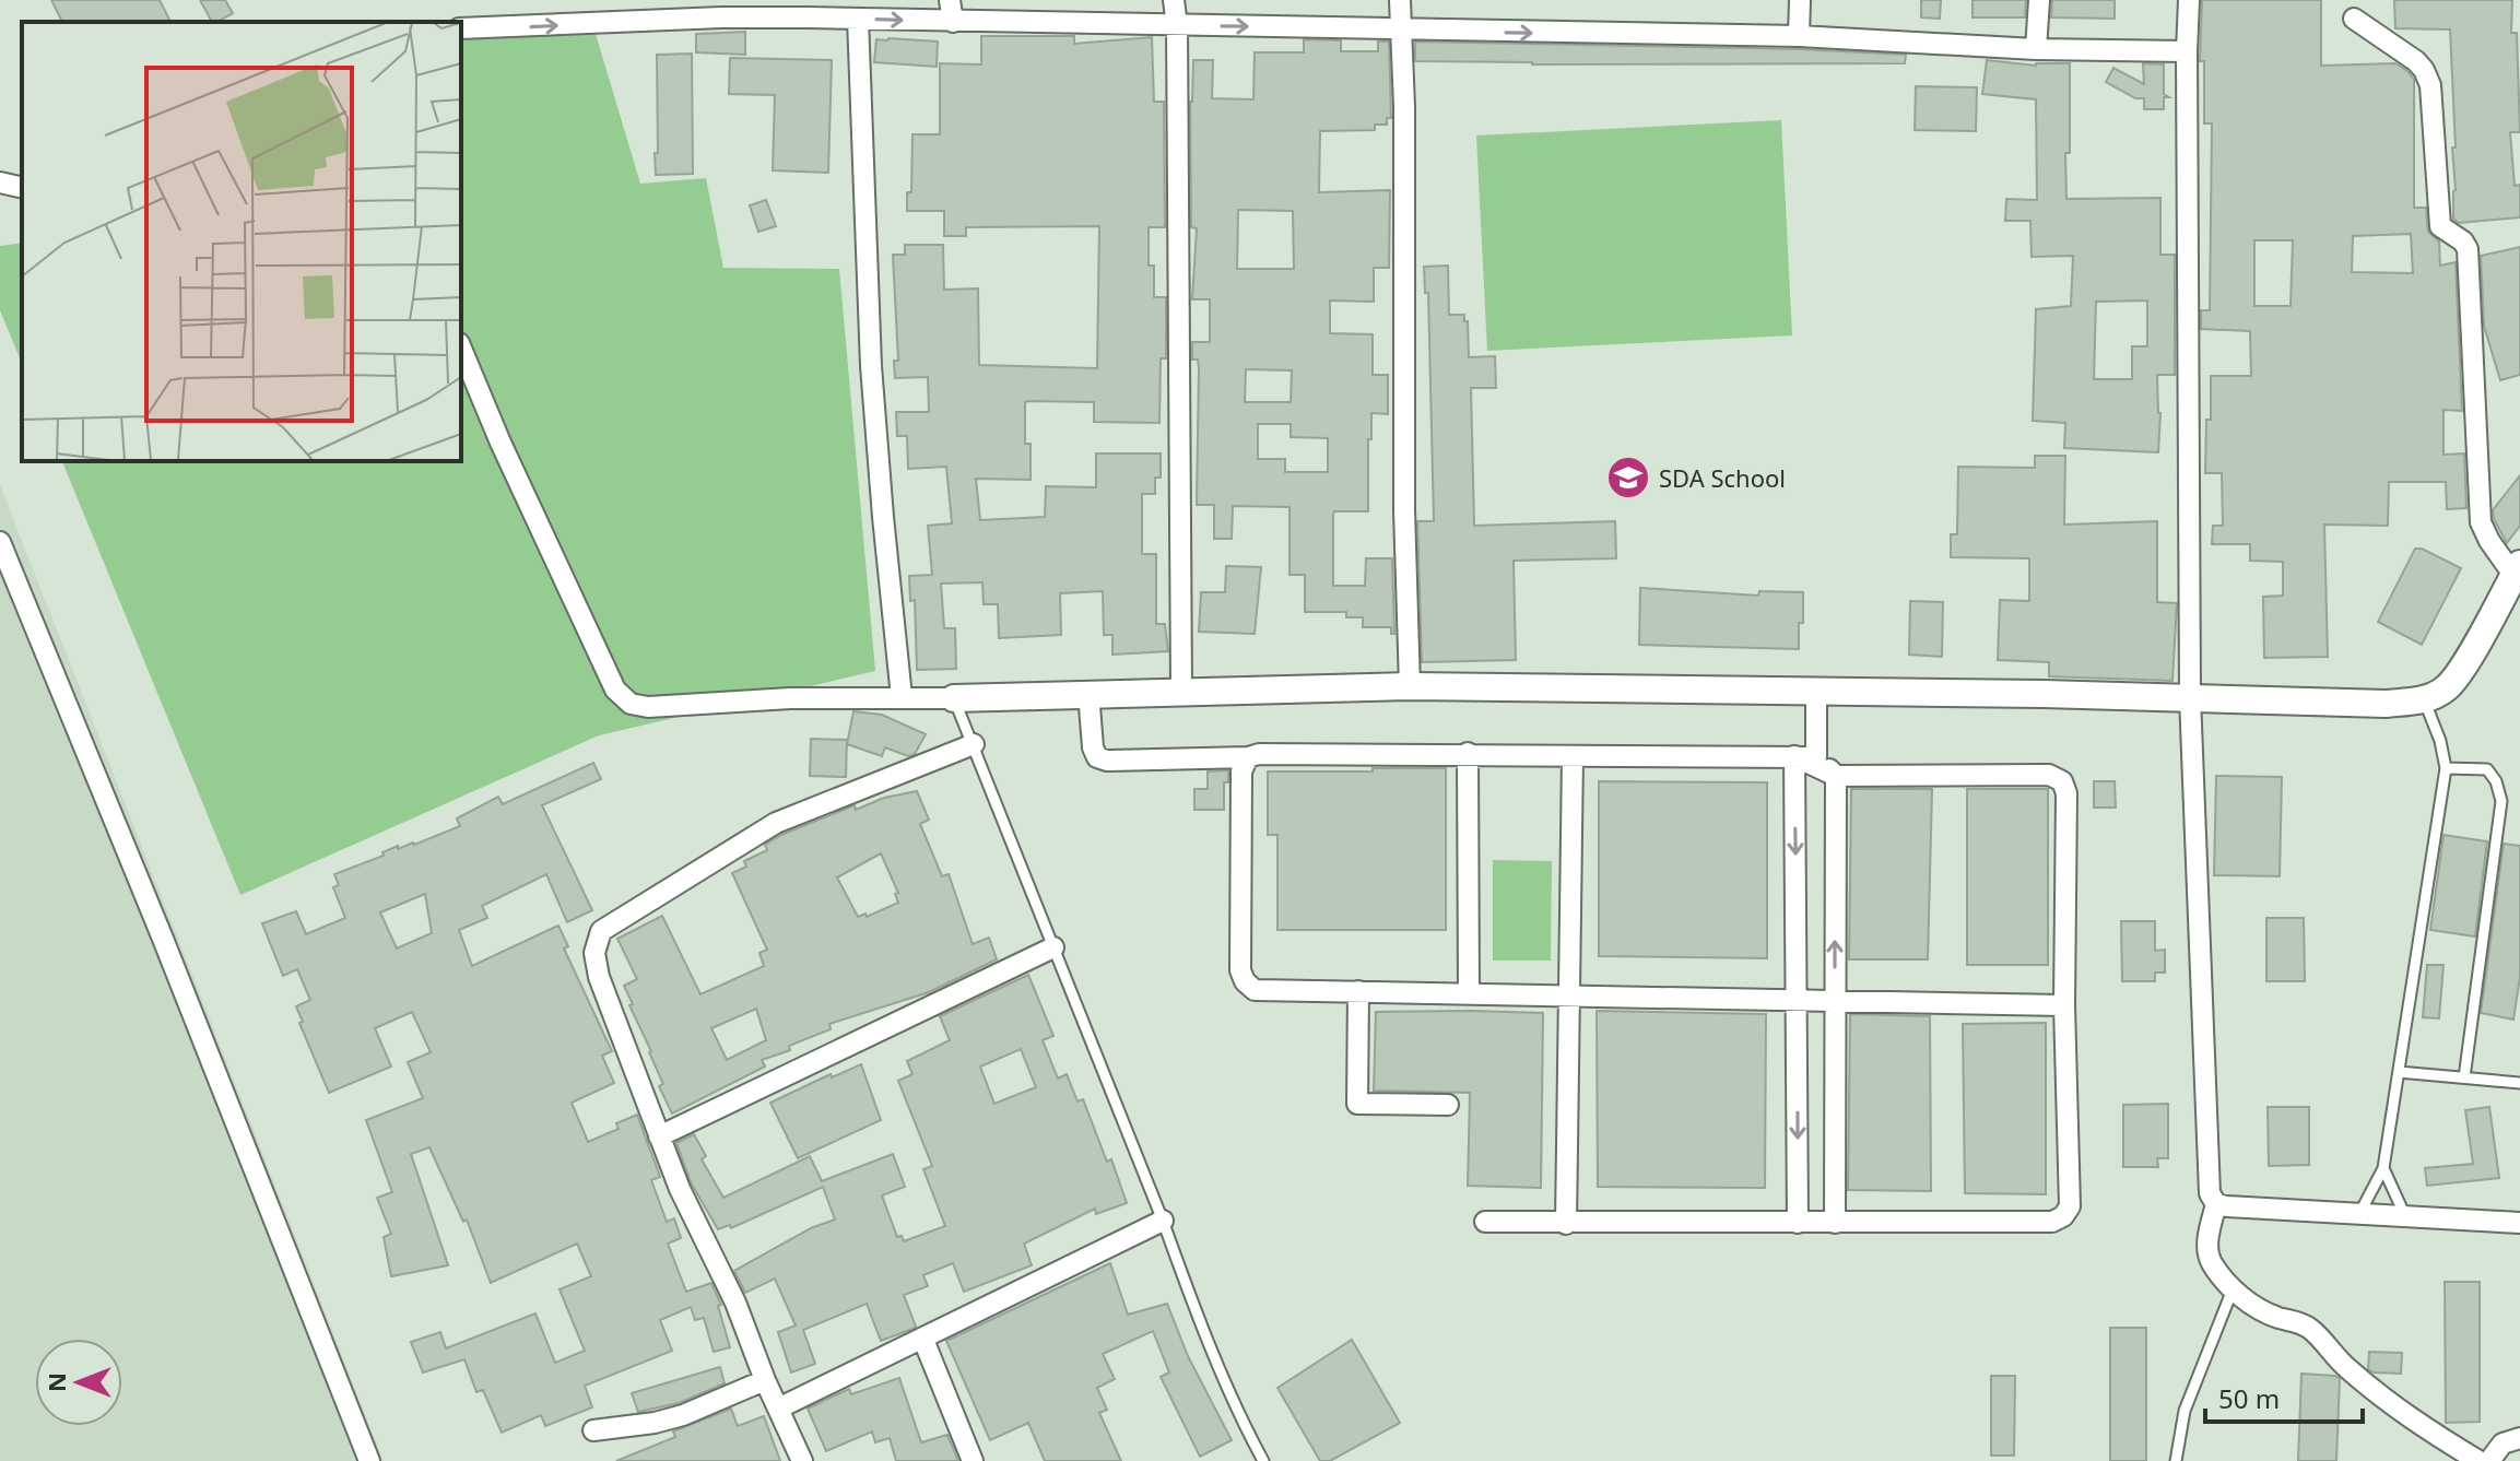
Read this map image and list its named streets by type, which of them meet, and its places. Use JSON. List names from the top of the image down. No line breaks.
{"places":{"school or university":["SDA School"]},"scale_bar":"50 m","north":"left"}
